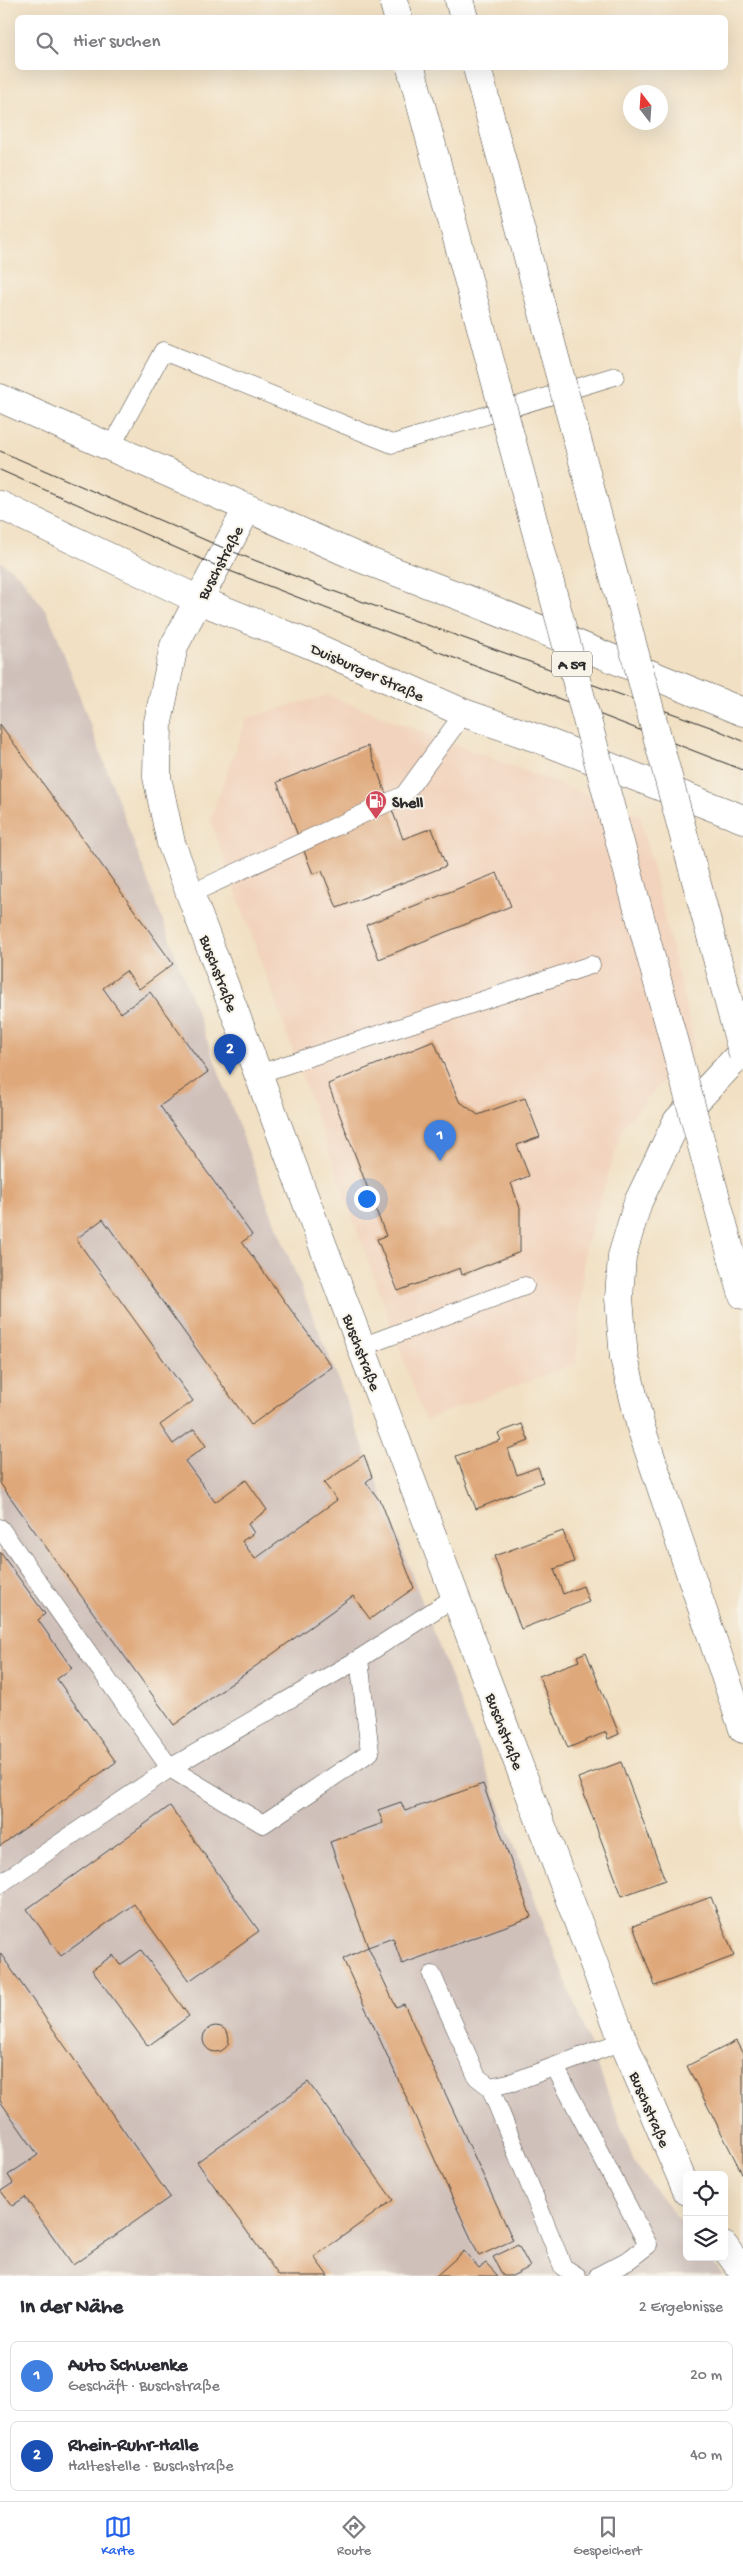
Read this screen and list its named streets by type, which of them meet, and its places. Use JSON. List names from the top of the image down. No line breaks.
{"streets":{"main road":["Buschstraße","A 59","Duisburger Straße"]},"crossings":[["Buschstraße","Duisburger Straße"]],"places":{"fuel station":["Shell"]},"north":"top","page":{"search":"Hier suchen","pins":["2","1"],"heading":["In der Nähe","2 Ergebnisse"],"list":[{"mark":"1","name":"Auto Schwenke","note":"Geschäft · Buschstraße","value":"20 m"},{"mark":"2","name":"Rhein-Ruhr-Halle","note":"Haltestelle · Buschstraße","value":"40 m"}],"nav":["Karte","Route","Gespeichert"]}}
